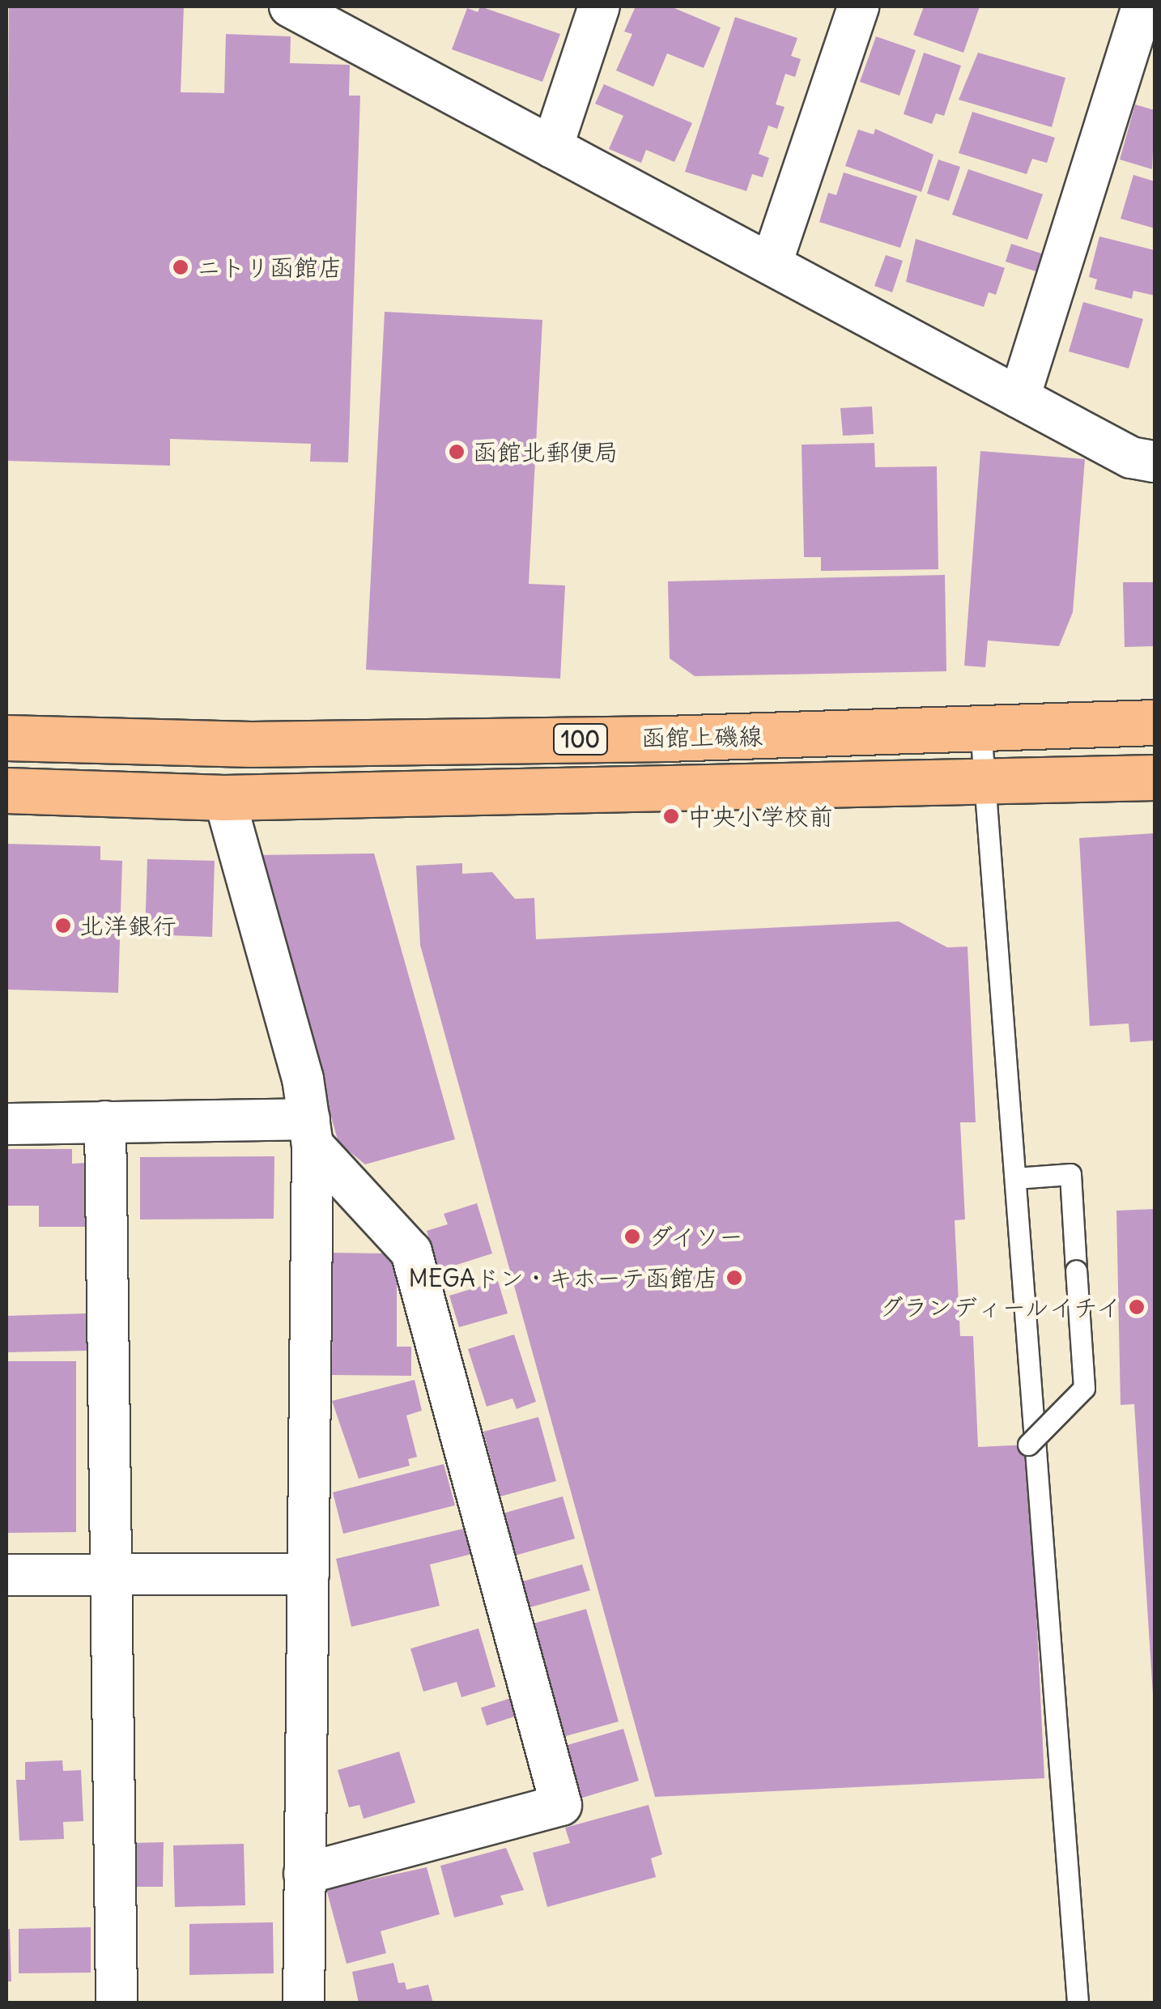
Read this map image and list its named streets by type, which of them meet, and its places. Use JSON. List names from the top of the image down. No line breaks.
{"streets":{"main road":["函館上磯線","100"]},"places":["ニトリ函館店","函館北郵便局","中央小学校前","北洋銀行","ダイソー","MEGAドン・キホーテ函館店","グランディールイチイ"]}
